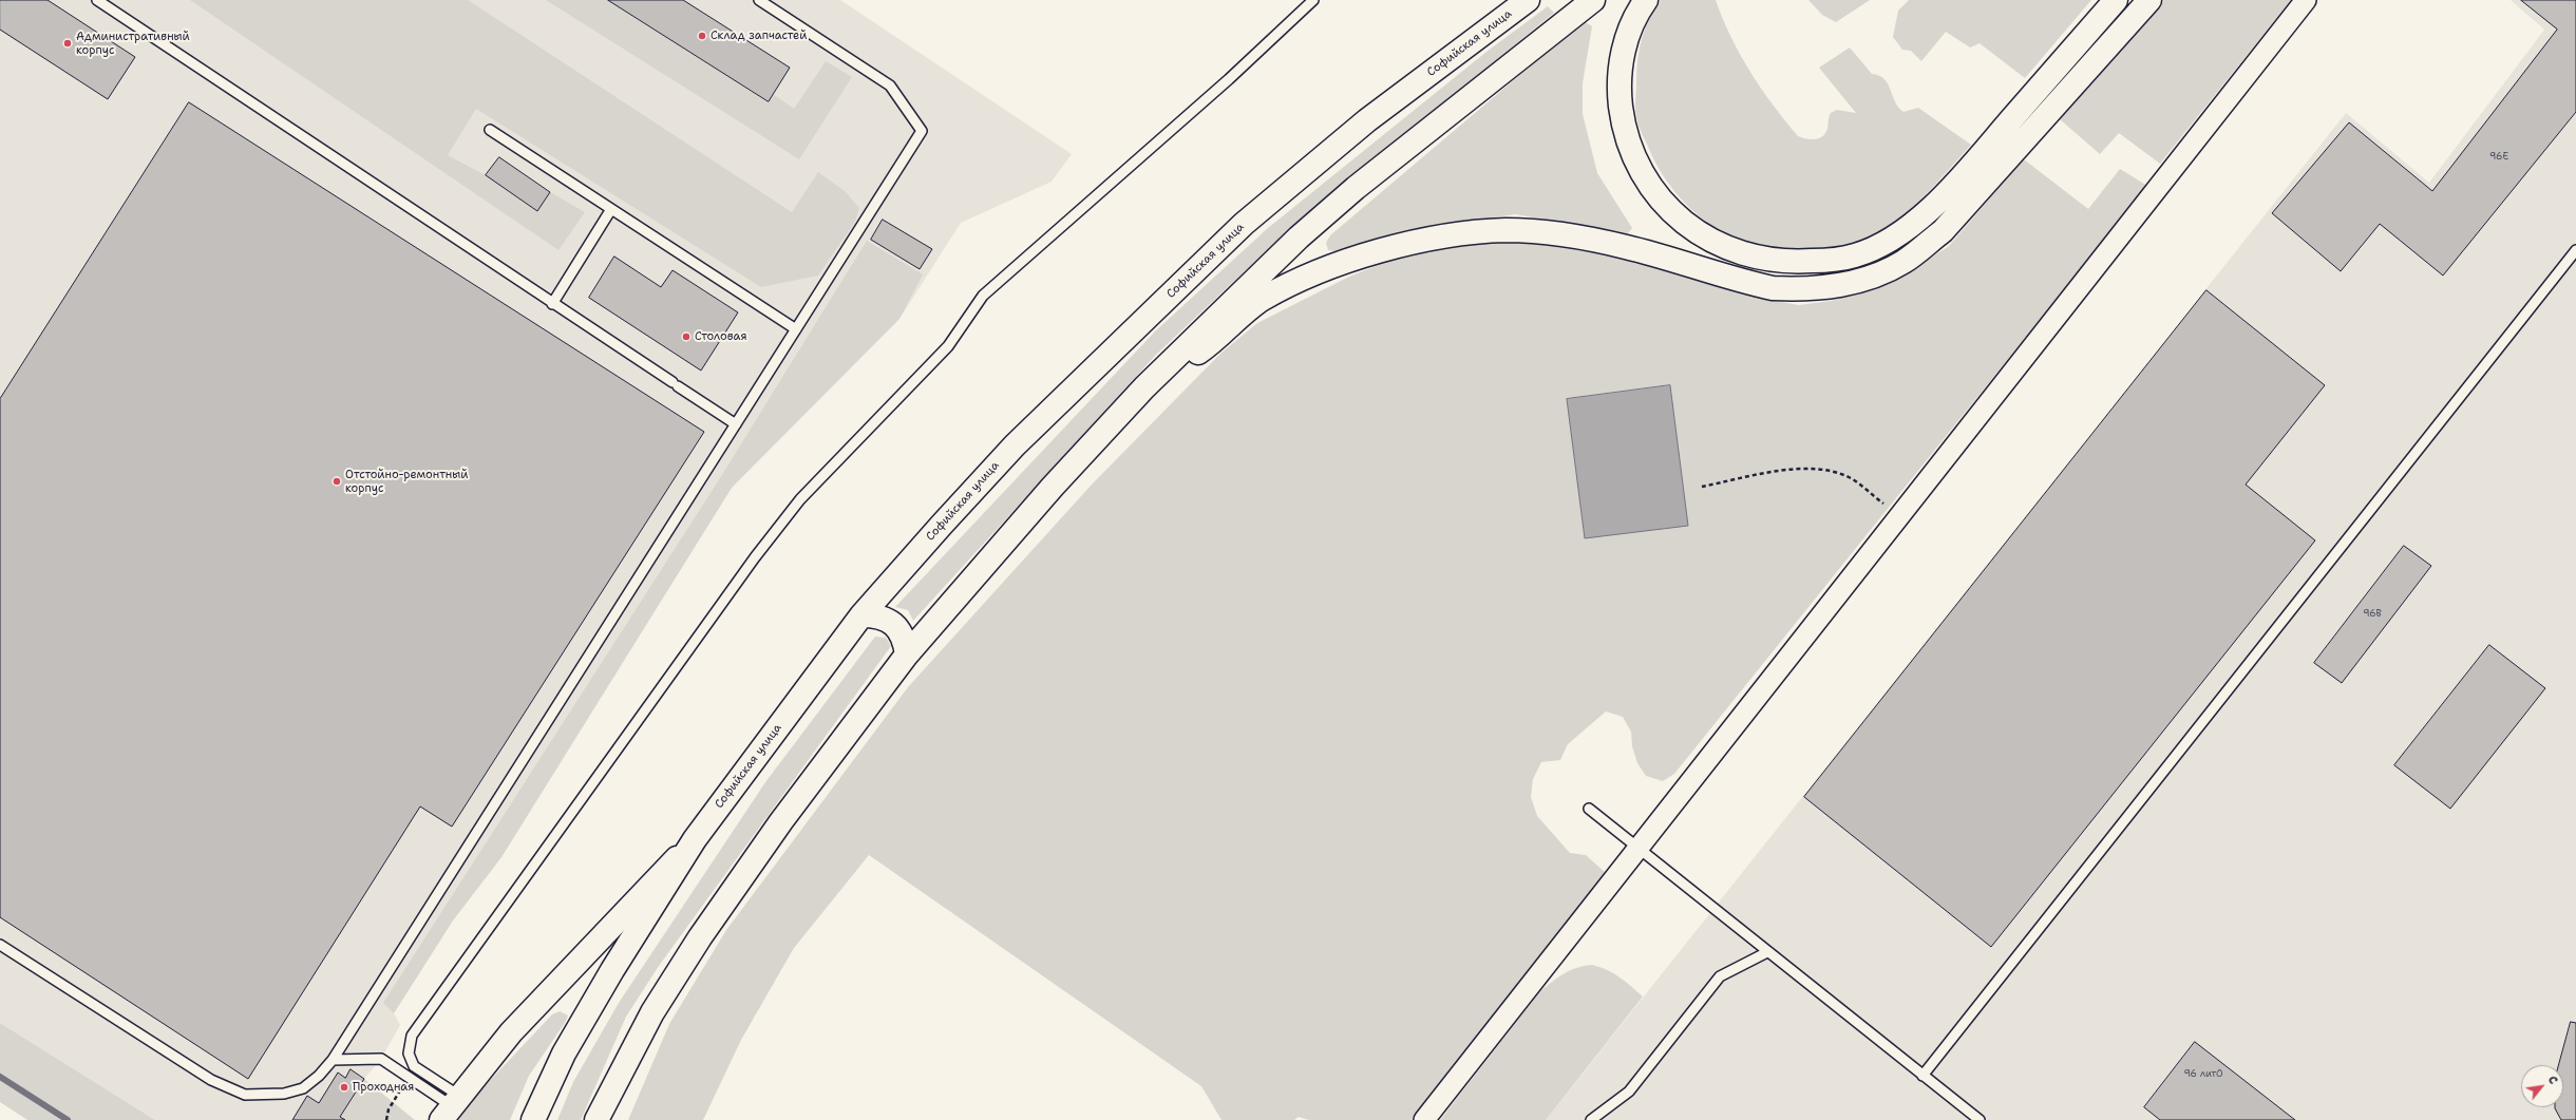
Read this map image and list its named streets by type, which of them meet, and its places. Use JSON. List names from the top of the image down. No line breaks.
{"streets":{"main road":["Софийская улица"]},"places":["Склад запчастей","Административный корпус","Столовая","Отстойно-ремонтный корпус","Проходная"],"house_numbers":["96Е","96В","96 литО"],"north":"top right"}
